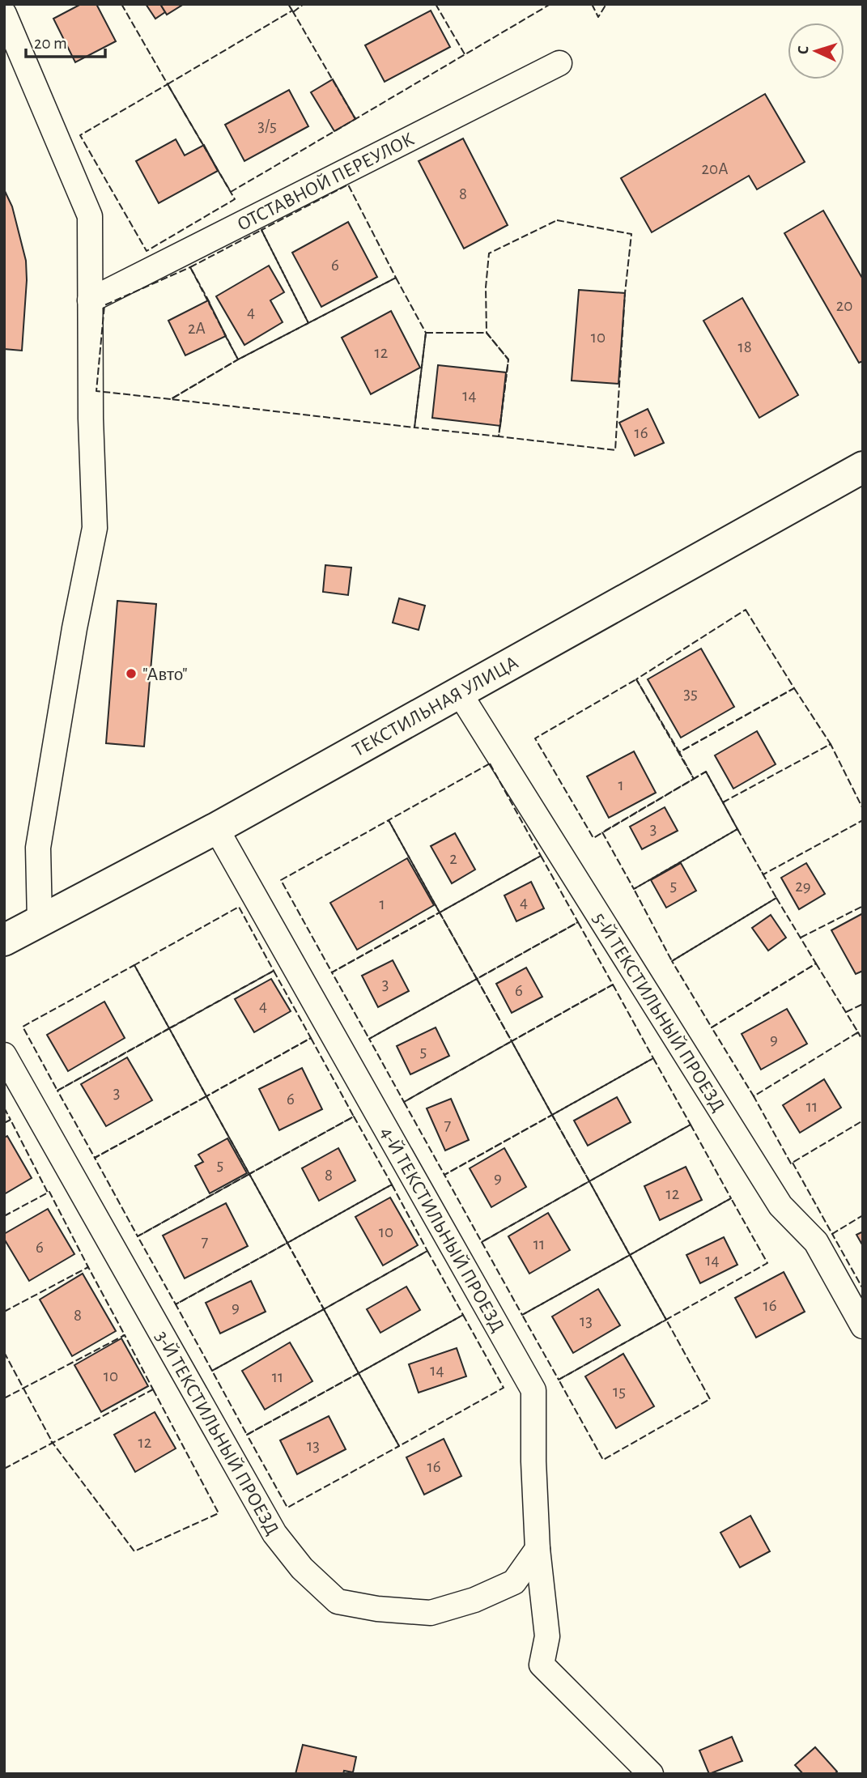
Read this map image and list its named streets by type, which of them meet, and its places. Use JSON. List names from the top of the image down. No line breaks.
{"streets":{"main road":["ТЕКСТИЛЬНАЯ УЛИЦА"],"street":["ОТСТАВНОЙ ПЕРЕУЛОК","5-Й ТЕКСТИЛЬНЫЙ ПРОЕЗД","4-Й ТЕКСТИЛЬНЫЙ ПРОЕЗД","3-Й ТЕКСТИЛЬНЫЙ ПРОЕЗД"]},"crossings":[["ТЕКСТИЛЬНАЯ УЛИЦА","5-Й ТЕКСТИЛЬНЫЙ ПРОЕЗД"],["ТЕКСТИЛЬНАЯ УЛИЦА","4-Й ТЕКСТИЛЬНЫЙ ПРОЕЗД"],["4-Й ТЕКСТИЛЬНЫЙ ПРОЕЗД","3-Й ТЕКСТИЛЬНЫЙ ПРОЕЗД"]],"places":["\"Авто\""],"house_numbers":["3/5","20А","8","6","20","4","2А","10","18","12","14","16","35","1","3","2","5","29","4","1","3","6","4","9","5","3","6","11","7","5","8","9","12","10","7","11","6","14","16","9","8","13","14","10","11","15","12","13","16"],"scale_bar":"20 m","north":"left"}
